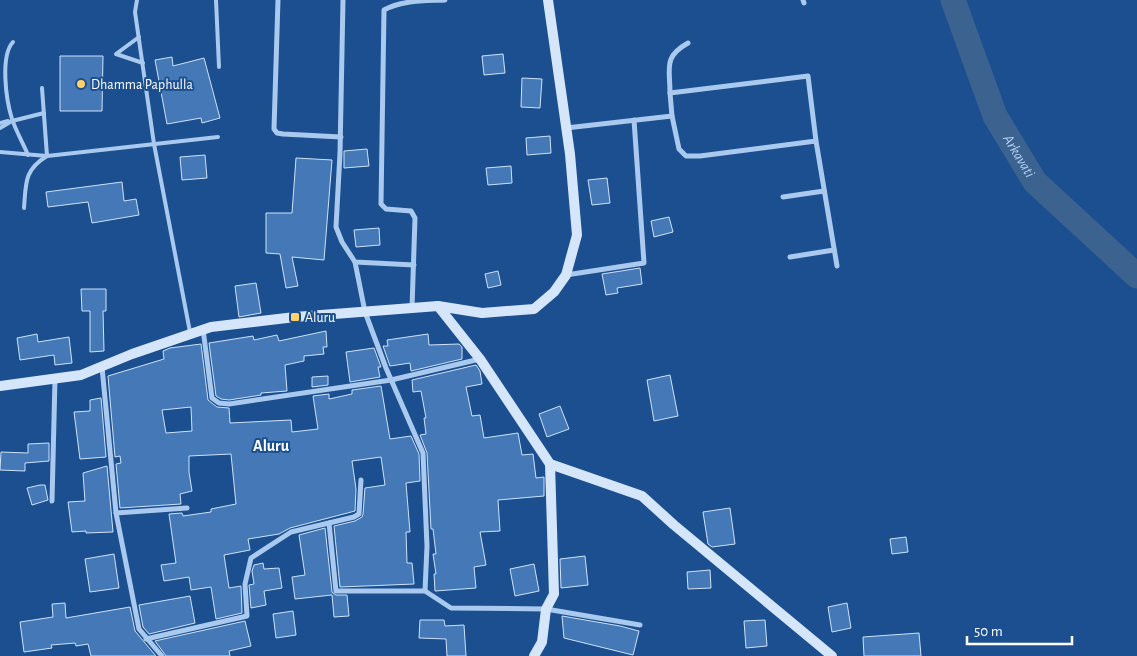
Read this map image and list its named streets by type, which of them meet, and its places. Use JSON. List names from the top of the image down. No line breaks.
{"districts":["Aluru"],"water":["Arkavati"],"places":{"other":["Dhamma Paphulla"],"transit":["Aluru"]},"scale_bar":"50 m"}
